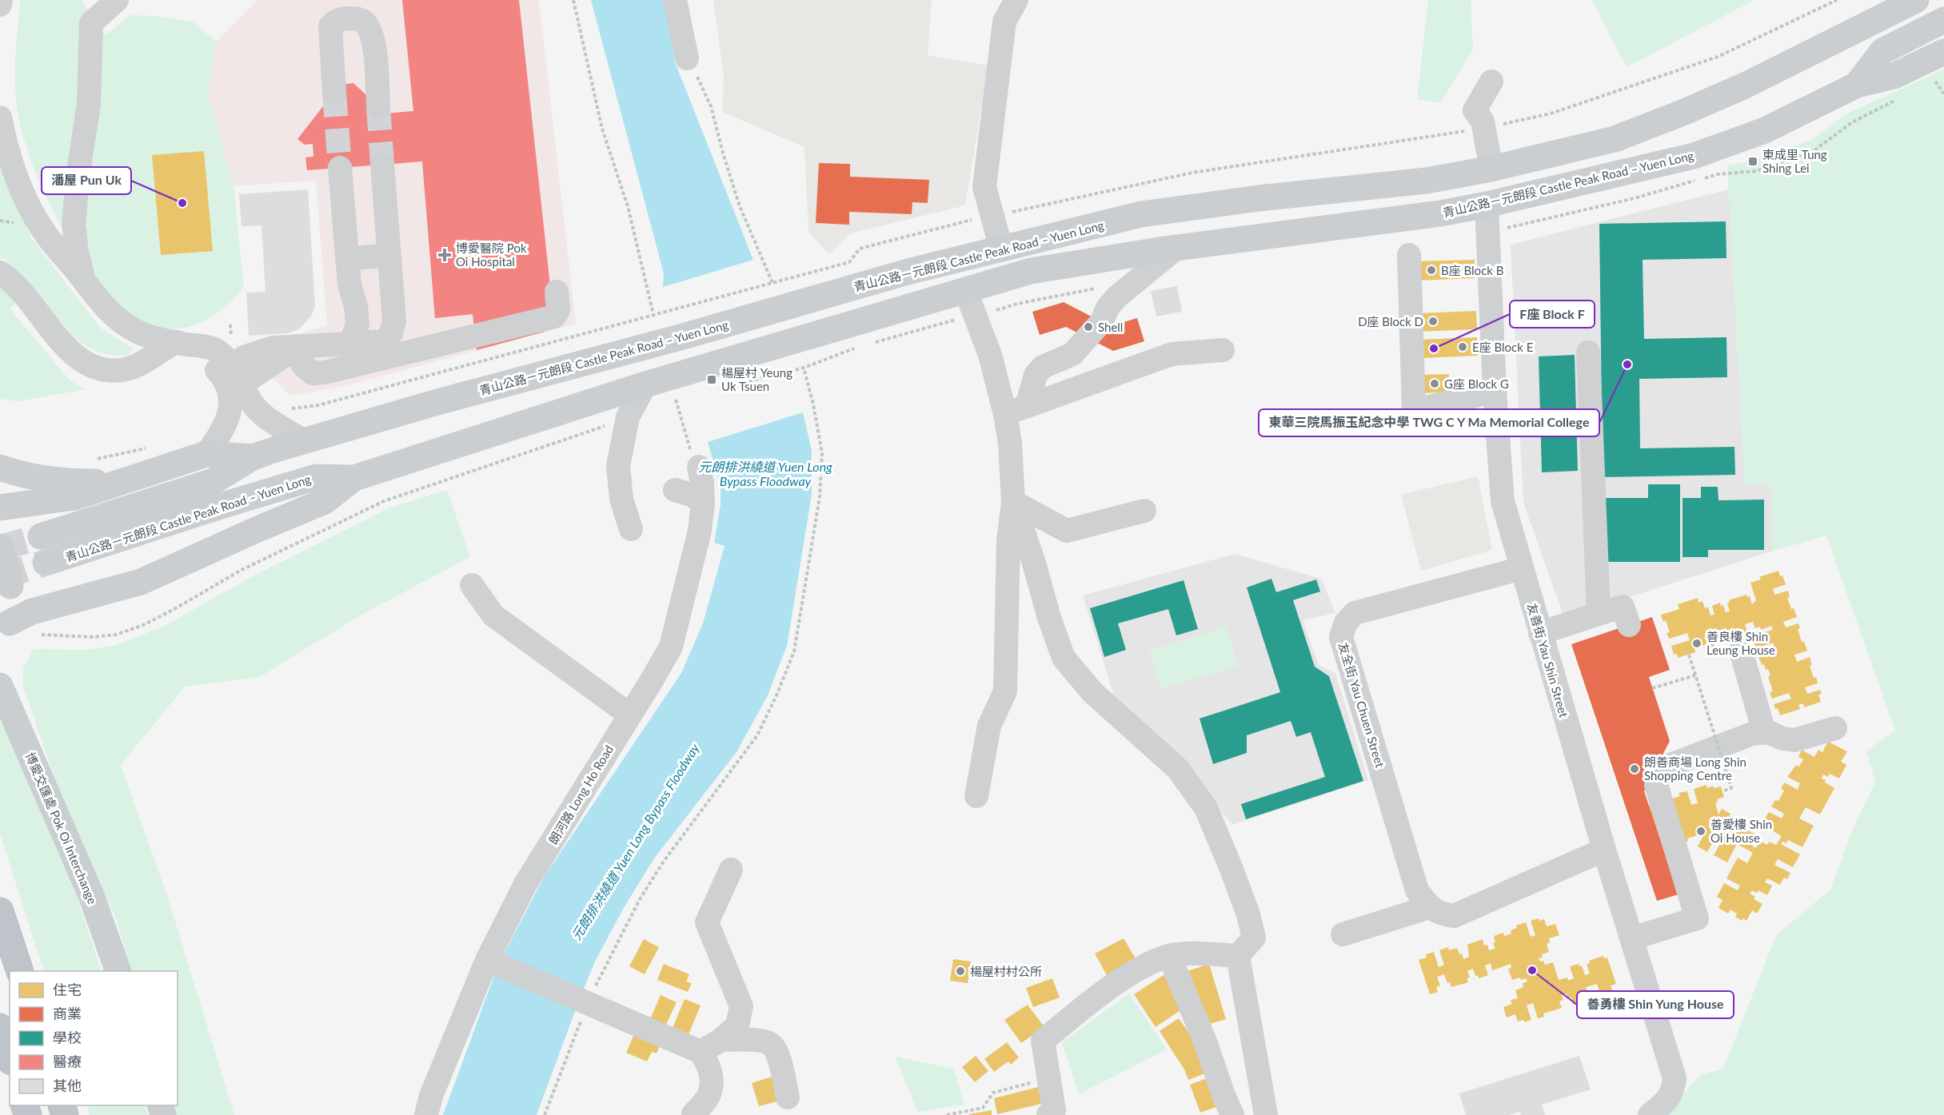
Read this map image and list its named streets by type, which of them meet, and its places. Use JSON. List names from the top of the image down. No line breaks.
{"streets":{"main road":["青山公路－元朗段 Castle Peak Road – Yuen Long","博愛交匯處 Pok Oi Interchange"],"street":["友善街 Yau Shin Street","友全街 Yau Chuen Street","朗河路 Long Ho Road"]},"crossings":[["青山公路－元朗段 Castle Peak Road – Yuen Long","友善街 Yau Shin Street"],["友善街 Yau Shin Street","友全街 Yau Chuen Street"]],"water":["元朗排洪繞道 Yuen Long Bypass Floodway"],"places":{"transit":["東成里 Tung Shing Lei","楊屋村 Yeung Uk Tsuen"],"other":["潘屋 Pun Uk","B座 Block B","D座 Block D","Shell","E座 Block E","F座 Block F","東華三院馬振玉紀念中學 TWG C Y Ma Memorial College","G座 Block G","善良樓 Shin Leung House","朗善商場 Long Shin Shopping Centre","善愛樓 Shin Oi House","善勇樓 Shin Yung House","楊屋村村公所"],"health":["博愛醫院 Pok Oi Hospital"]},"legend":["住宅","商業","學校","醫療","其他"]}
